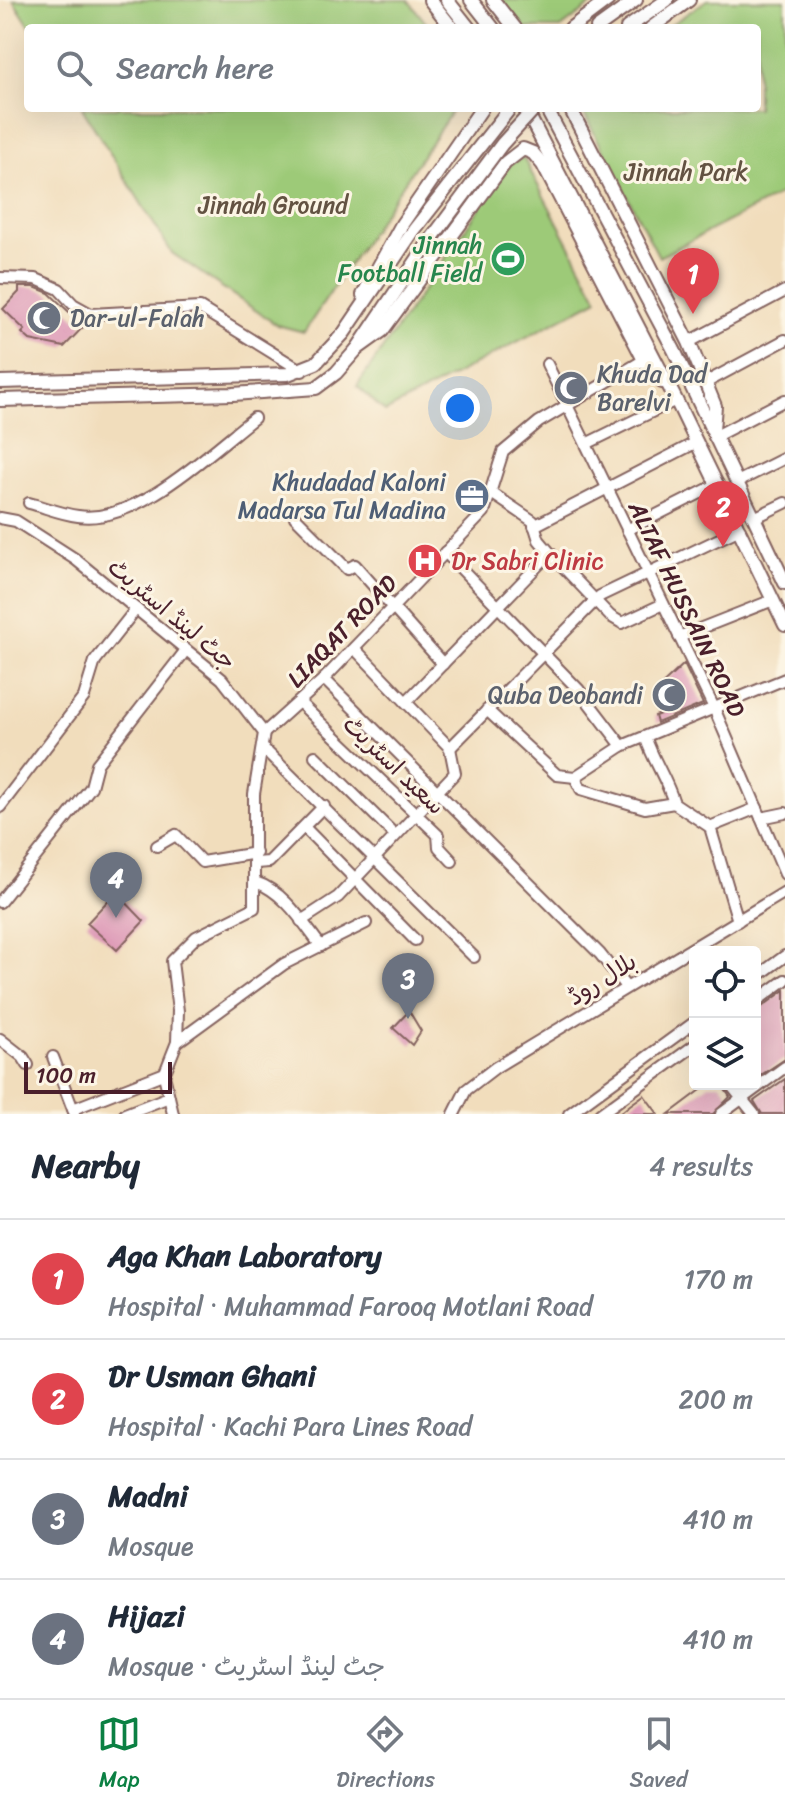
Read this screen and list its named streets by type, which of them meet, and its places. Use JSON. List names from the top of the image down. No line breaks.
{"streets":{"street":["ALTAF HUSSAIN ROAD","جٹ لینڈ اسٹریٹ","LIAQAT ROAD","سعید اسٹریٹ","بلال روڈ"]},"crossings":[["ALTAF HUSSAIN ROAD","LIAQAT ROAD"],["جٹ لینڈ اسٹریٹ","LIAQAT ROAD"],["LIAQAT ROAD","سعید اسٹریٹ"]],"parks":["Jinnah Park","Jinnah Ground"],"places":{"sports":["Jinnah Football Field"],"mosque":["Dar-ul-Falah","Khuda Dad Barelvi","Quba Deobandi"],"office":["Khudadad Kaloni Madarsa Tul Madina"],"hospital":["Dr Sabri Clinic"]},"scale_bar":"100 m","page":{"search":"Search here","pins":["1","2","4","3"],"scale":"100 m","heading":["Nearby","4 results"],"list":[{"mark":"1","name":"Aga Khan Laboratory","note":"Hospital · Muhammad Farooq Motlani Road","value":"170 m"},{"mark":"2","name":"Dr Usman Ghani","note":"Hospital · Kachi Para Lines Road","value":"200 m"},{"mark":"3","name":"Madni","note":"Mosque","value":"410 m"},{"mark":"4","name":"Hijazi","note":"Mosque · جٹ لینڈ اسٹریٹ","value":"410 m"}],"nav":["Map","Directions","Saved"]}}
